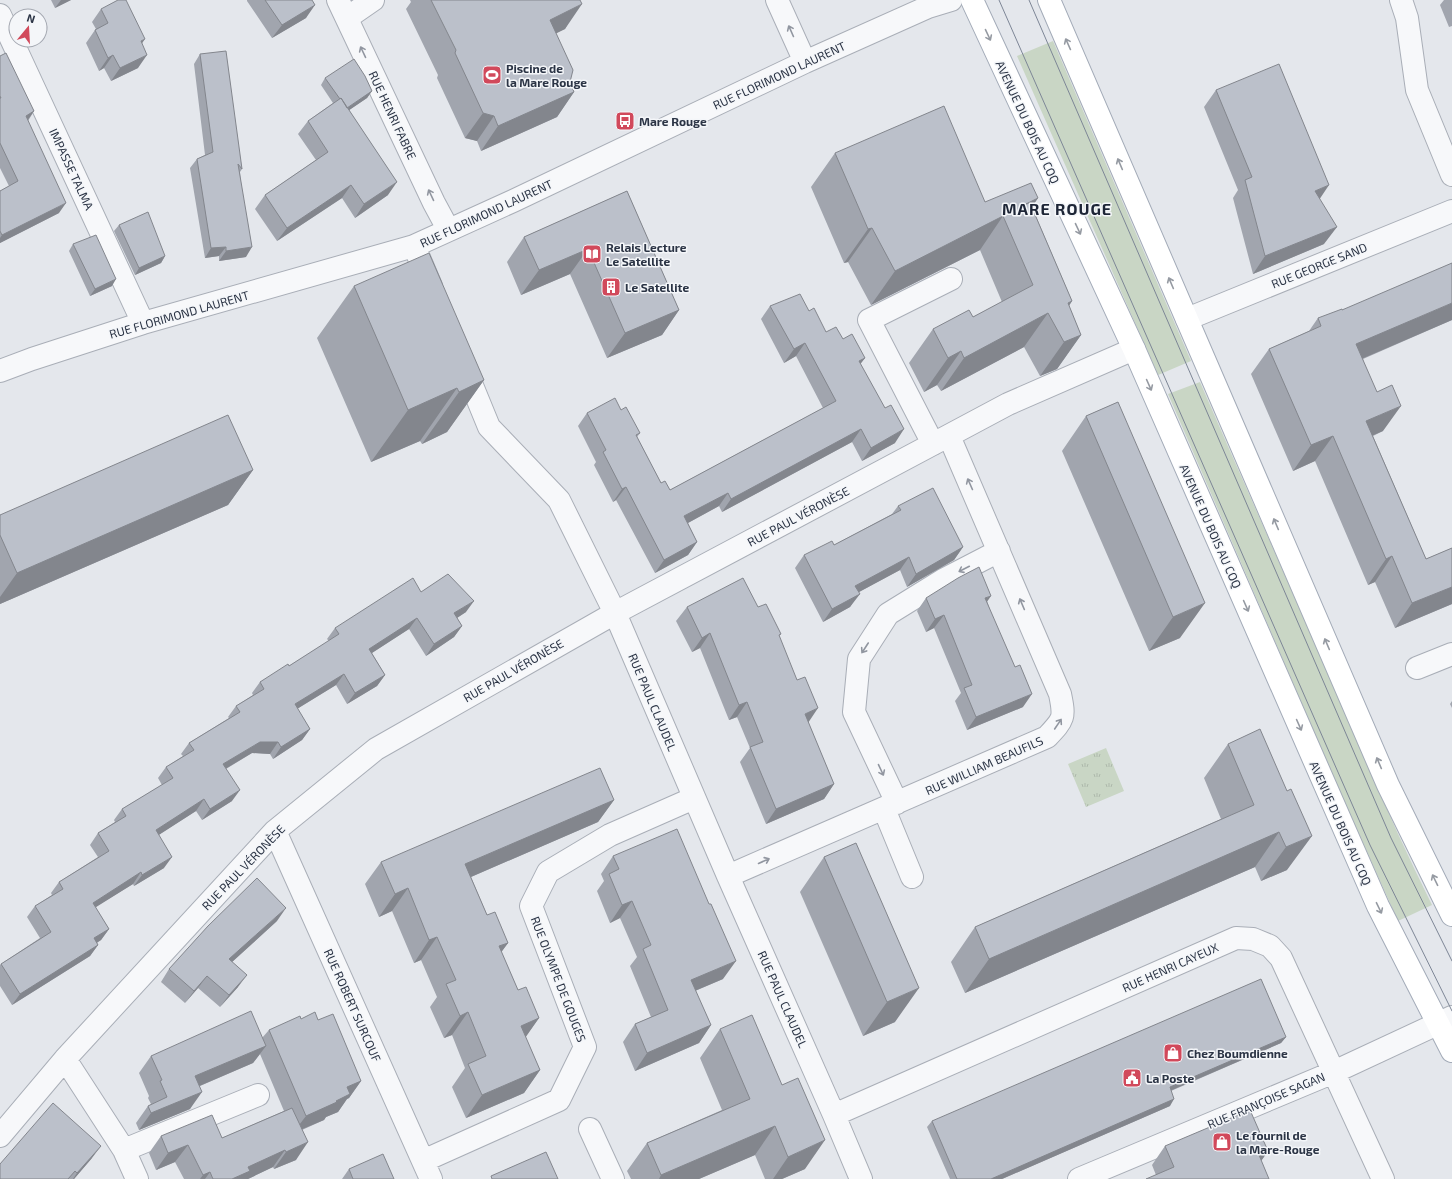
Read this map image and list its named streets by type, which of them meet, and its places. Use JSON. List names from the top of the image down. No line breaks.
{"streets":{"main road":["AVENUE DU BOIS AU COQ"],"street":["RUE FLORIMOND LAURENT","RUE HENRI FABRE","IMPASSE TALMA","RUE GEORGE SAND","RUE PAUL VÉRONÈSE","RUE PAUL CLAUDEL","RUE WILLIAM BEAUFILS","RUE HENRI CAYEUX","RUE OLYMPE DE GOUGES","RUE ROBERT SURCOUF","RUE FRANÇOISE SAGAN"]},"crossings":[["RUE FLORIMOND LAURENT","RUE HENRI FABRE"],["RUE FLORIMOND LAURENT","IMPASSE TALMA"],["AVENUE DU BOIS AU COQ","RUE PAUL VÉRONÈSE"],["AVENUE DU BOIS AU COQ","RUE FRANÇOISE SAGAN"],["RUE PAUL VÉRONÈSE","RUE PAUL CLAUDEL"],["RUE PAUL VÉRONÈSE","RUE WILLIAM BEAUFILS"],["RUE PAUL VÉRONÈSE","RUE ROBERT SURCOUF"],["RUE PAUL CLAUDEL","RUE WILLIAM BEAUFILS"],["RUE PAUL CLAUDEL","RUE HENRI CAYEUX"],["RUE PAUL CLAUDEL","RUE OLYMPE DE GOUGES"],["RUE HENRI CAYEUX","RUE FRANÇOISE SAGAN"],["RUE OLYMPE DE GOUGES","RUE ROBERT SURCOUF"]],"one_way":["RUE HENRI FABRE"],"districts":["MARE ROUGE"],"places":{"sports":["Piscine de la Mare Rouge"],"bus stop":["Mare Rouge"],"library":["Relais Lecture Le Satellite"],"building":["Le Satellite"],"shop":["Chez Boumdienne","Le fournil de la Mare-Rouge"],"public building":["La Poste"]},"north":"top"}
